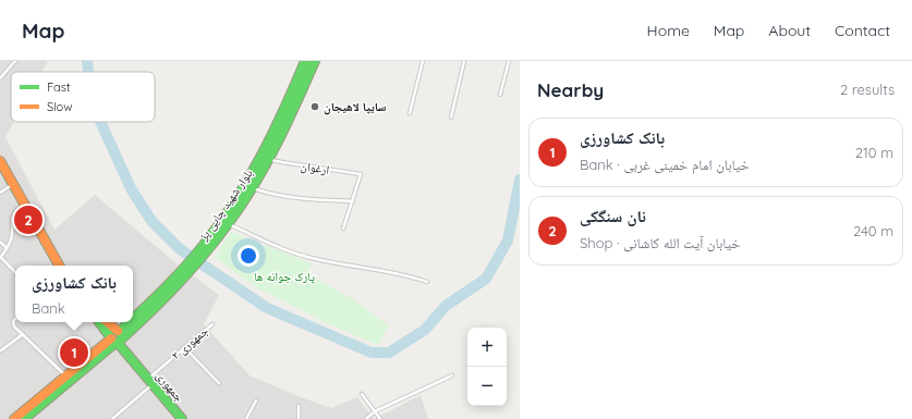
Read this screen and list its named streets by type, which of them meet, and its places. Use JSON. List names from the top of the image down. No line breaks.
{"streets":{"main road":["بلوار شهید چایی پز","جمهوری"],"lane":["ارغوان","جمهوری ۲"]},"crossings":[["ارغوان","بلوار شهید چایی پز"],["بلوار شهید چایی پز","جمهوری"],["جمهوری ۲","جمهوری"]],"parks":["پارک جوانه ها"],"places":["سایپا لاهیجان"],"legend":["Fast","Slow"],"page":{"header":"Map","nav":["Home","Map","About","Contact"],"heading":["Nearby","2 results"],"list":[{"mark":"1","name":"بانک کشاورزی","note":"Bank · خیابان امام خمینی غربی","value":"210 m"},{"mark":"2","name":"نان سنگکی","note":"Shop · خیابان آیت الله کاشانی","value":"240 m"}],"pins":["2","1"],"popup":["بانک کشاورزی","Bank"],"map_buttons":["+","−"]}}
